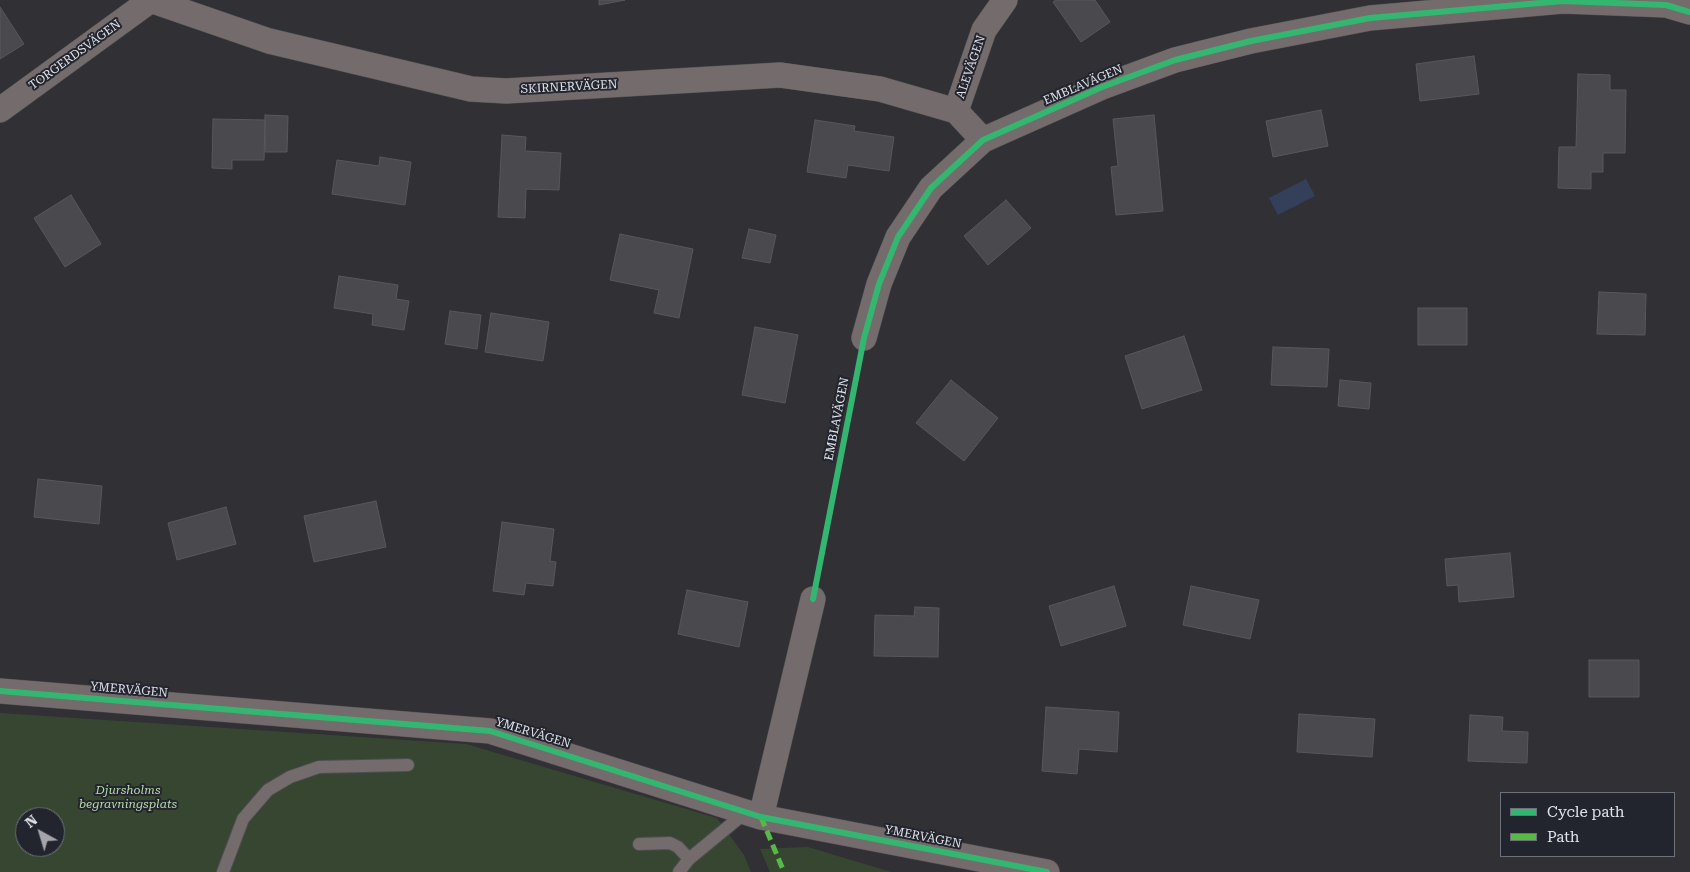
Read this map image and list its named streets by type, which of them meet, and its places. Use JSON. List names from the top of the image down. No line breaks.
{"streets":{"street":["TORGERDSVÄGEN","ALEVÄGEN","EMBLAVÄGEN","SKIRNERVÄGEN","YMERVÄGEN"]},"crossings":[["TORGERDSVÄGEN","SKIRNERVÄGEN"],["ALEVÄGEN","SKIRNERVÄGEN"]],"parks":["Djursholms begravningsplats"],"legend":["Cycle path","Path"],"north":"top left"}
